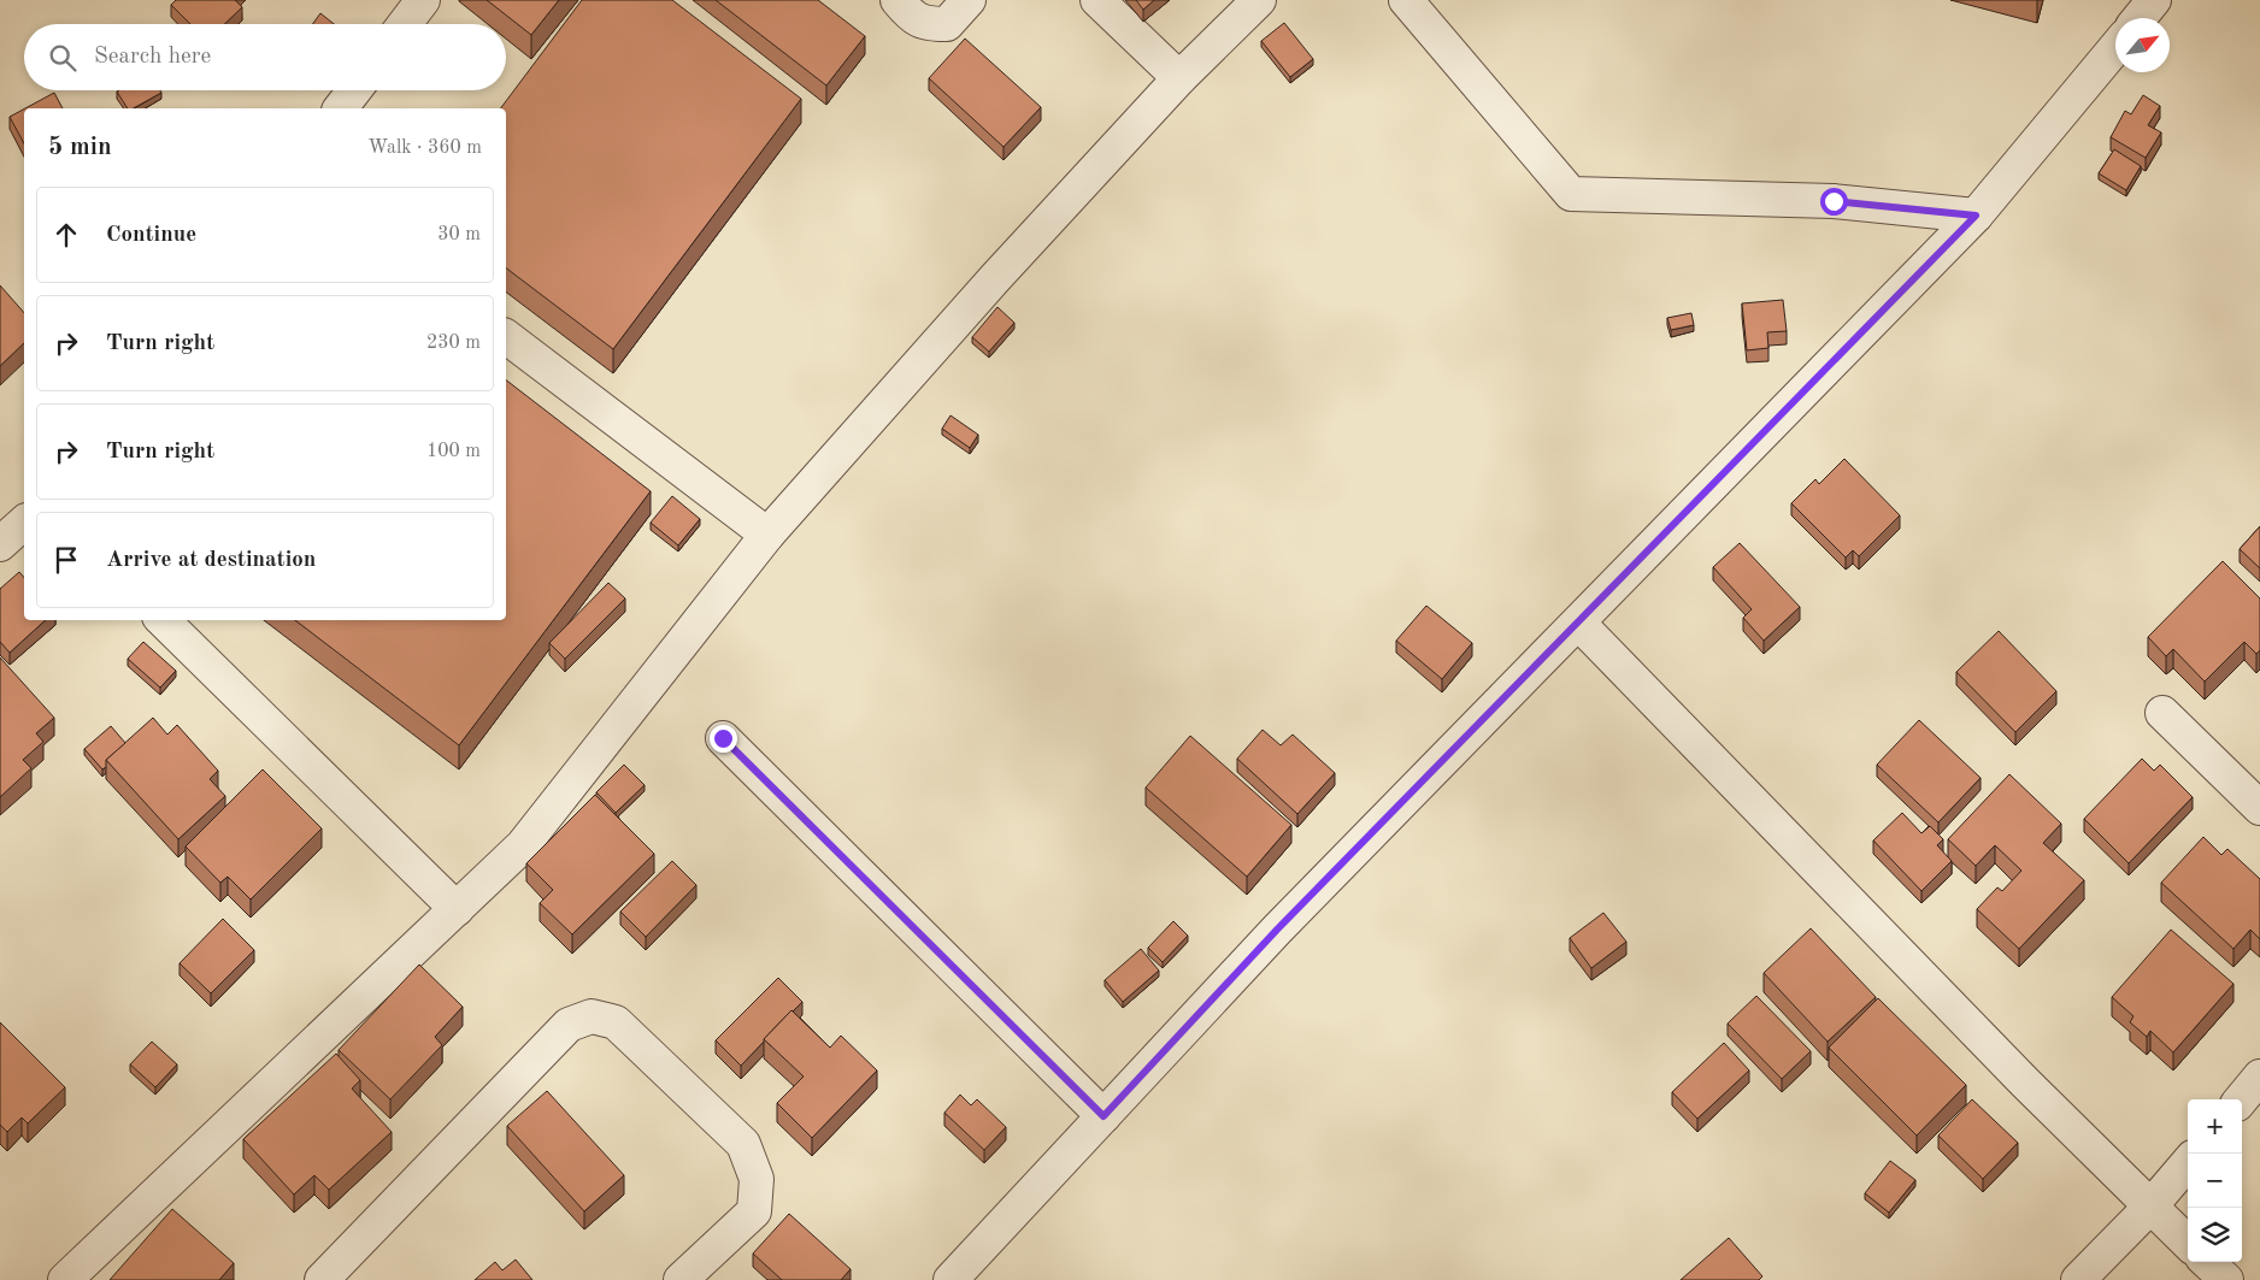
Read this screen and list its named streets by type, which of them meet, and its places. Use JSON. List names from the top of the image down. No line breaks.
{"north":"top right","page":{"search":"Search here","heading":["5 min","Walk · 360 m"],"list":[["Continue","30 m"],["Turn right","230 m"],["Turn right","100 m"],"Arrive at destination"],"map_buttons":["+","−"]}}
